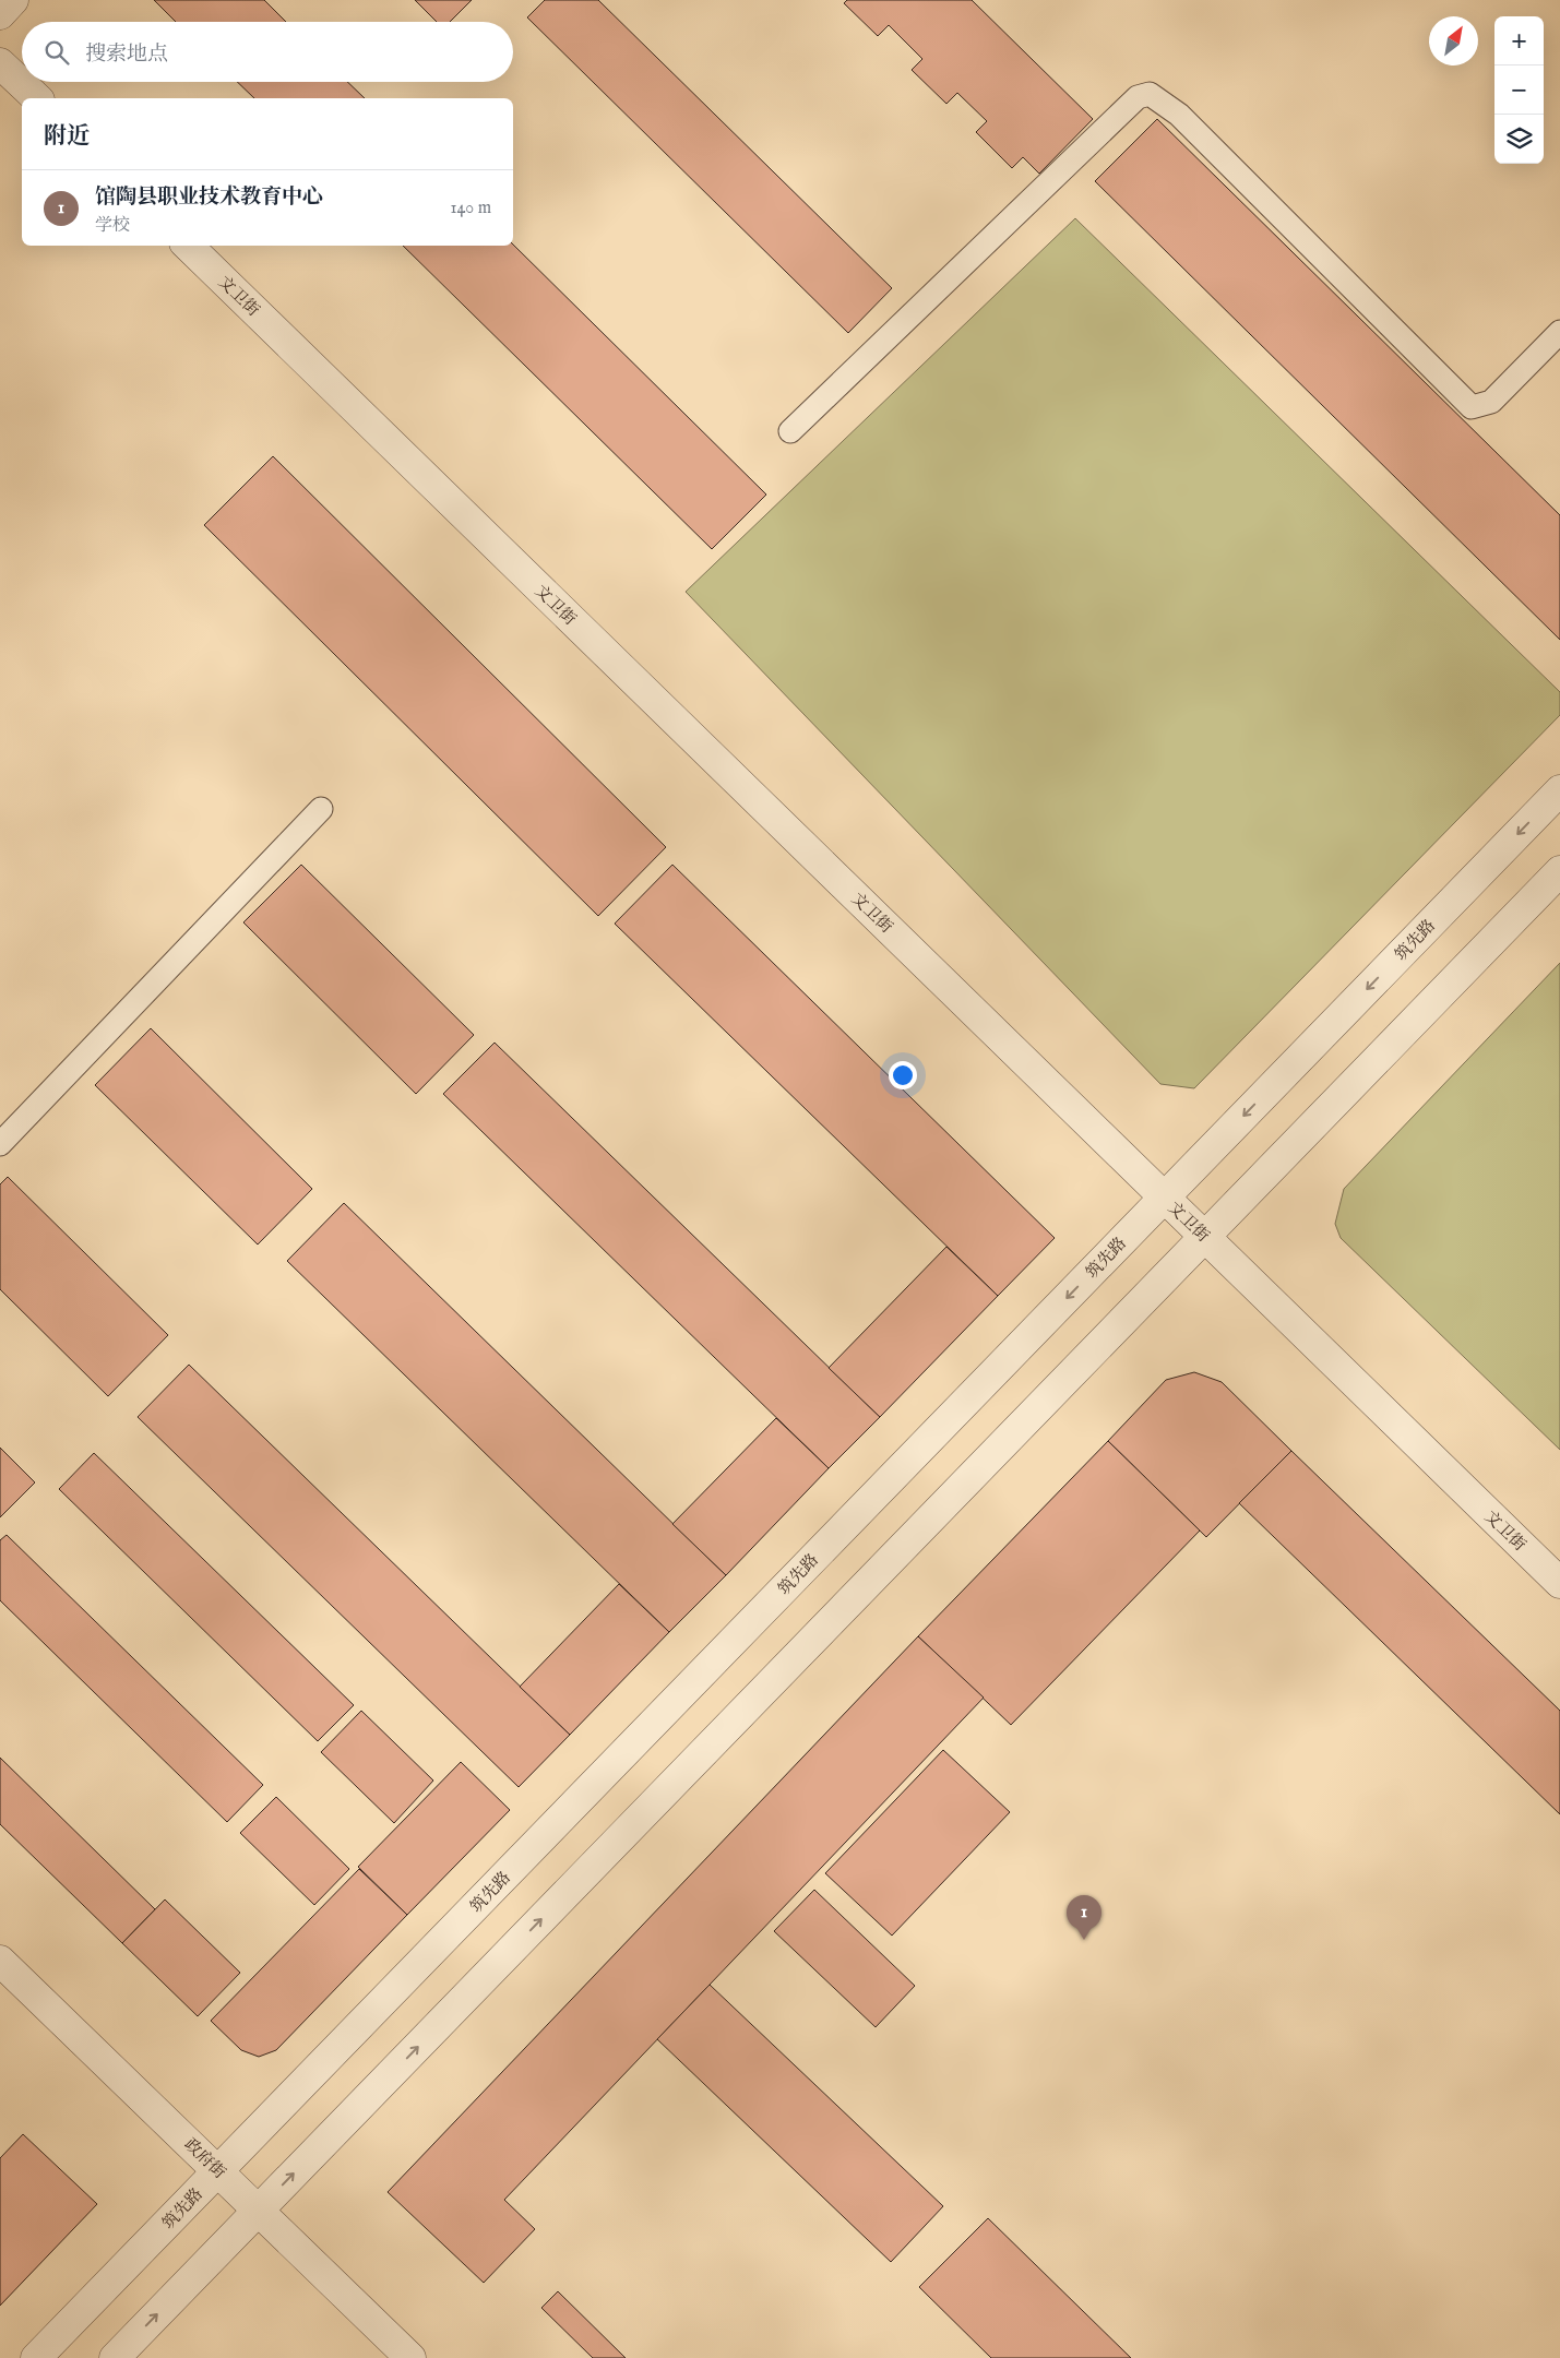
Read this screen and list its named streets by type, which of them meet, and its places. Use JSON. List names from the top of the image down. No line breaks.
{"streets":{"street":["文卫街","筑先路","政府街"]},"crossings":[["文卫街","筑先路"],["筑先路","政府街"]],"north":"top right","page":{"map_buttons":["+","−"],"search":"搜索地点","heading":"附近","list":[{"mark":"1","name":"馆陶县职业技术教育中心","note":"学校","value":"140 m"}],"pins":"1"}}
